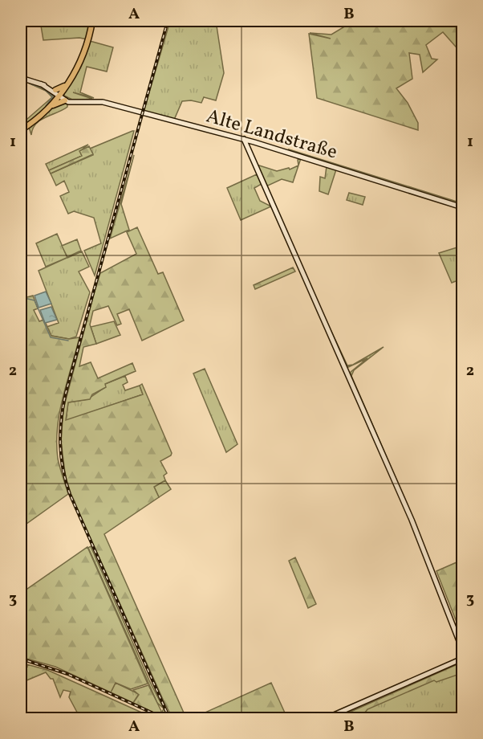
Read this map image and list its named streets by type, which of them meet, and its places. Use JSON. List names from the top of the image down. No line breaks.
{"streets":{"street":["Alte Landstraße"]},"grid":{"columns":["A","B"],"rows":["1","2","3"]}}
